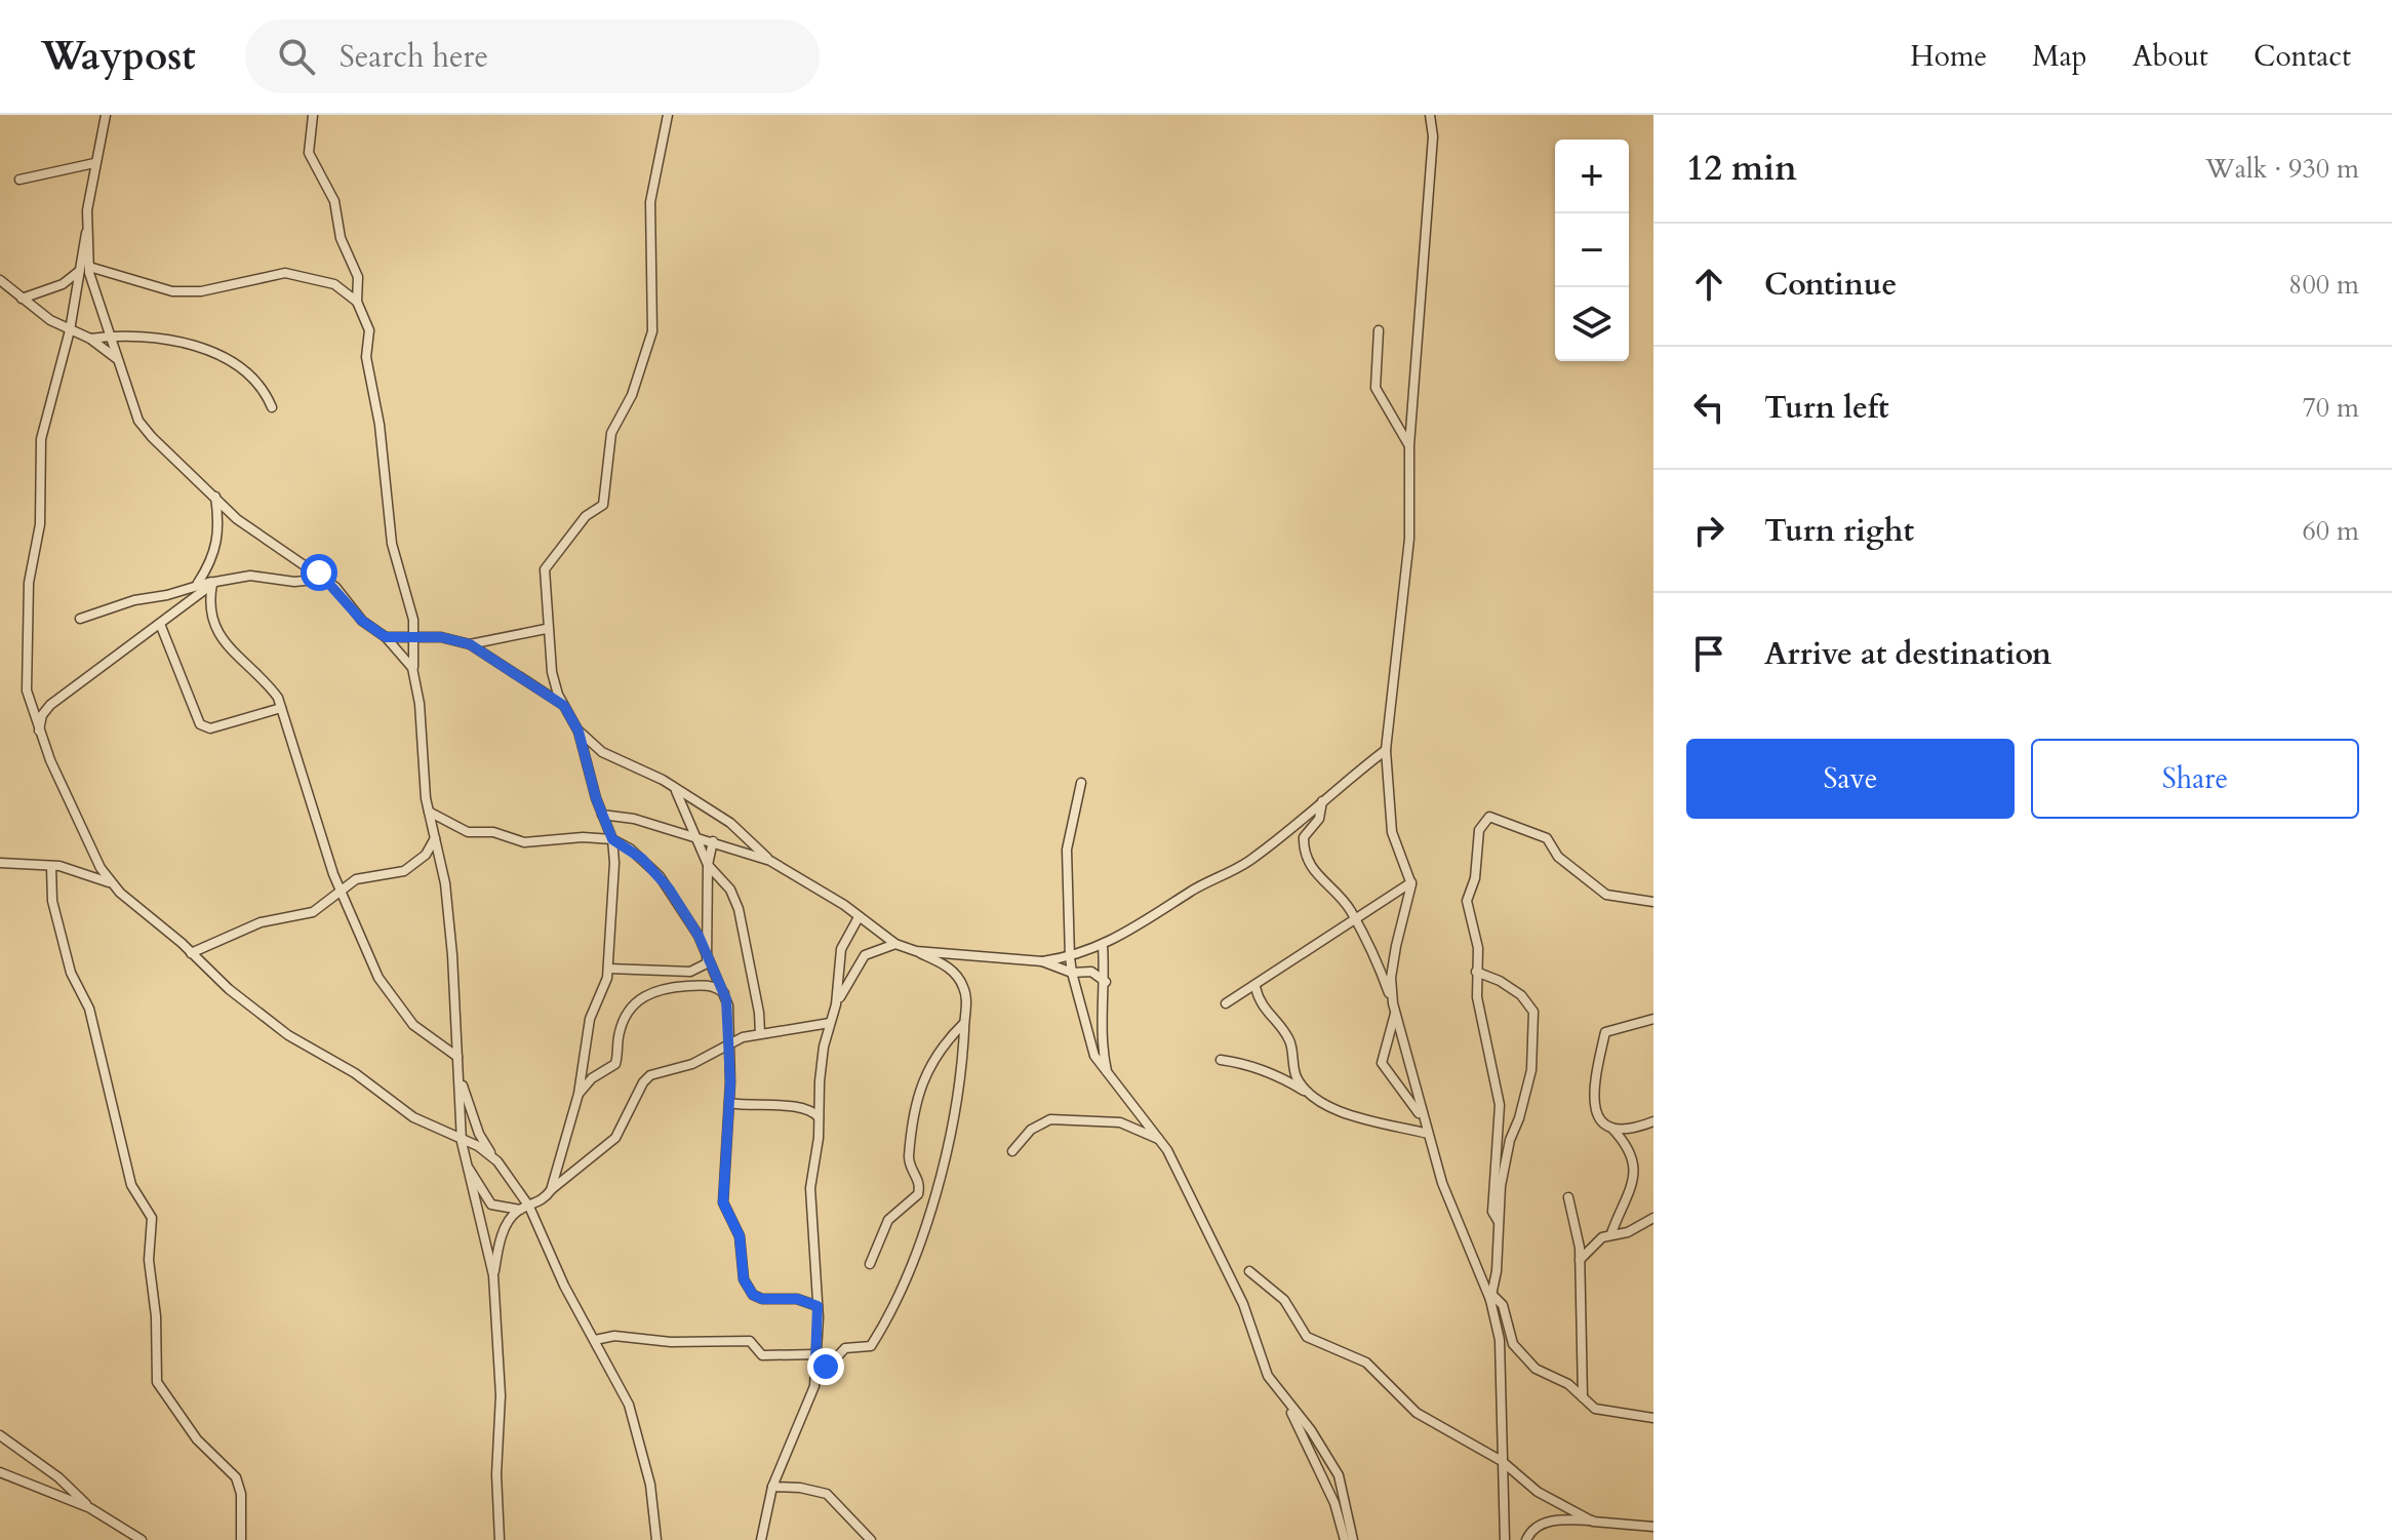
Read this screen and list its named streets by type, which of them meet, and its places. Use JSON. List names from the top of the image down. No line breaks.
{"page":{"header":"Waypost","search":"Search here","nav":["Home","Map","About","Contact"],"heading":["12 min","Walk · 930 m"],"map_buttons":["+","−"],"list":[["Continue","800 m"],["Turn left","70 m"],["Turn right","60 m"],"Arrive at destination"],"buttons":["Save","Share"]}}
